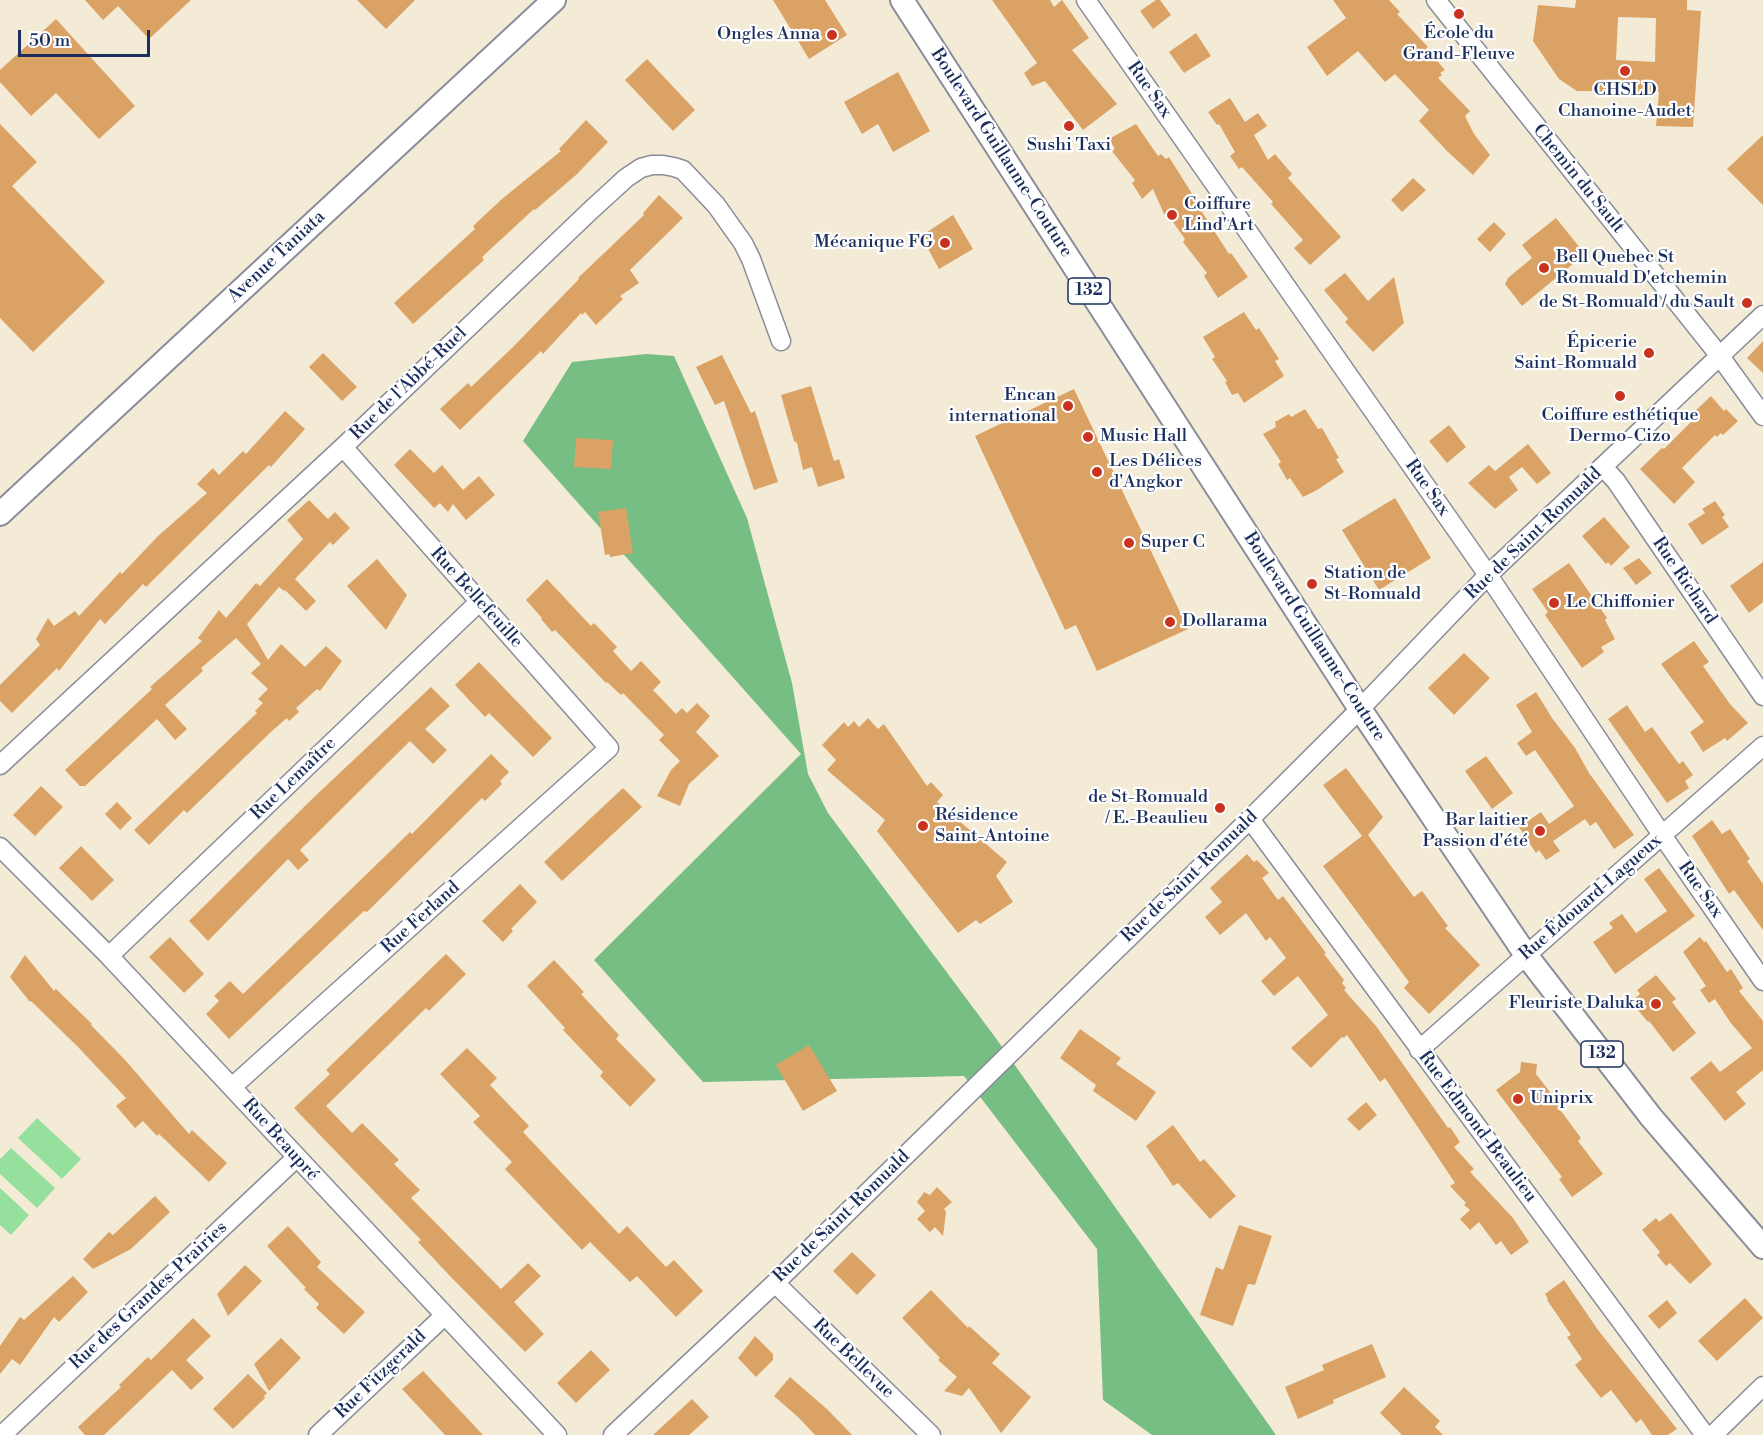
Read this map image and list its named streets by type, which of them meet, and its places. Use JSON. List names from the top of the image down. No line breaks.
{"streets":{"main road":["Boulevard Guillaume-Couture","Avenue Taniata","132"],"street":["Rue Sax","Chemin du Sault","Rue de l'Abbé-Ruel","Rue de Saint-Romuald","Rue Richard","Rue Bellefeuille","Rue Lemaître","Rue Édouard-Lagueux","Rue Ferland","Rue Edmond-Beaulieu","Rue Beaupré","Rue des Grandes-Prairies","Rue Bellevue","Rue Fitzgerald"]},"crossings":[["Rue Sax","Rue de Saint-Romuald"],["Rue Sax","Rue Édouard-Lagueux"],["Boulevard Guillaume-Couture","Rue de Saint-Romuald"],["Boulevard Guillaume-Couture","Rue Édouard-Lagueux"],["Chemin du Sault","Rue de Saint-Romuald"],["Rue de l'Abbé-Ruel","Rue Bellefeuille"],["Rue de Saint-Romuald","Rue Richard"],["Rue de Saint-Romuald","Rue Edmond-Beaulieu"],["Rue de Saint-Romuald","Rue Bellevue"],["Rue Bellefeuille","Rue Lemaître"],["Rue Bellefeuille","Rue Ferland"],["Rue Lemaître","Rue Beaupré"],["Rue Édouard-Lagueux","Rue Edmond-Beaulieu"],["Rue Ferland","Rue Beaupré"],["Rue Beaupré","Rue des Grandes-Prairies"],["Rue Beaupré","Rue Fitzgerald"]],"places":["École du Grand-Fleuve","Ongles Anna","CHSLD Chanoine-Audet","Sushi Taxi","Coiffure Lind'Art","Mécanique FG","Bell Quebec St Romuald D'etchemin","de St-Romuald / du Sault","Épicerie Saint-Romuald","Coiffure esthétique Dermo-Cizo","Encan international","Music Hall","Les Délices d'Angkor","Super C","Station de St-Romuald","Le Chiffonier","Dollarama","de St-Romuald / E.-Beaulieu","Résidence Saint-Antoine","Bar laitier Passion d'été","Fleuriste Daluka","Uniprix"],"scale_bar":"50 m"}
